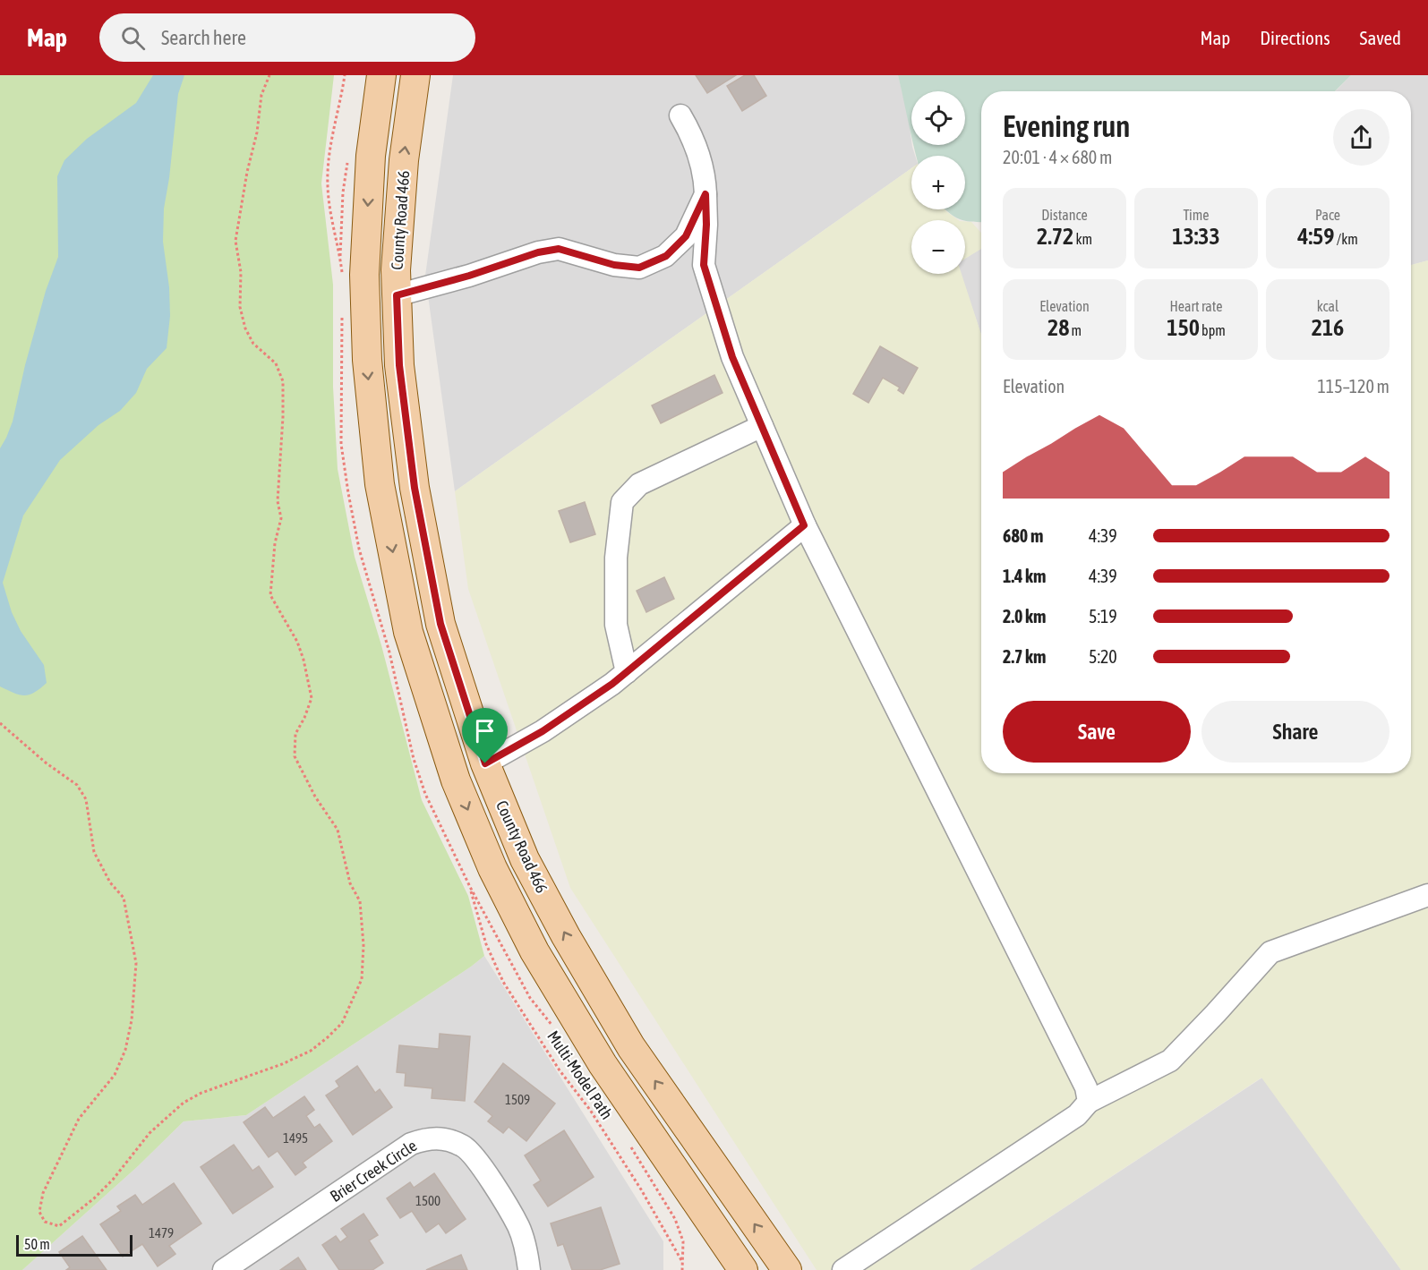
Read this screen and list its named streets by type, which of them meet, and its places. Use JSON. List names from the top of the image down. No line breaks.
{"streets":{"main road":["County Road 466"],"street":["Brier Creek Circle"],"path":["Multi-Model Path"]},"house_numbers":["1509","1495","1500","1479"],"scale_bar":"50 m","page":{"header":"Map","search":"Search here","nav":["Map","Directions","Saved"],"map_buttons":["+","−"],"heading":["Evening run","20:01 · 4 × 680 m"],"stats":[["Distance","2.72 km"],["Time","13:33"],["Pace","4:59 /km"],["Elevation","28 m"],["Heart rate","150 bpm"],["kcal","216"]],"chart":["Elevation","115–120 m"],"list":[{"name":"680 m","note":"4:39"},{"name":"1.4 km","note":"4:39"},{"name":"2.0 km","note":"5:19"},{"name":"2.7 km","note":"5:20"}],"buttons":["Save","Share"],"scale":"50 m"}}
